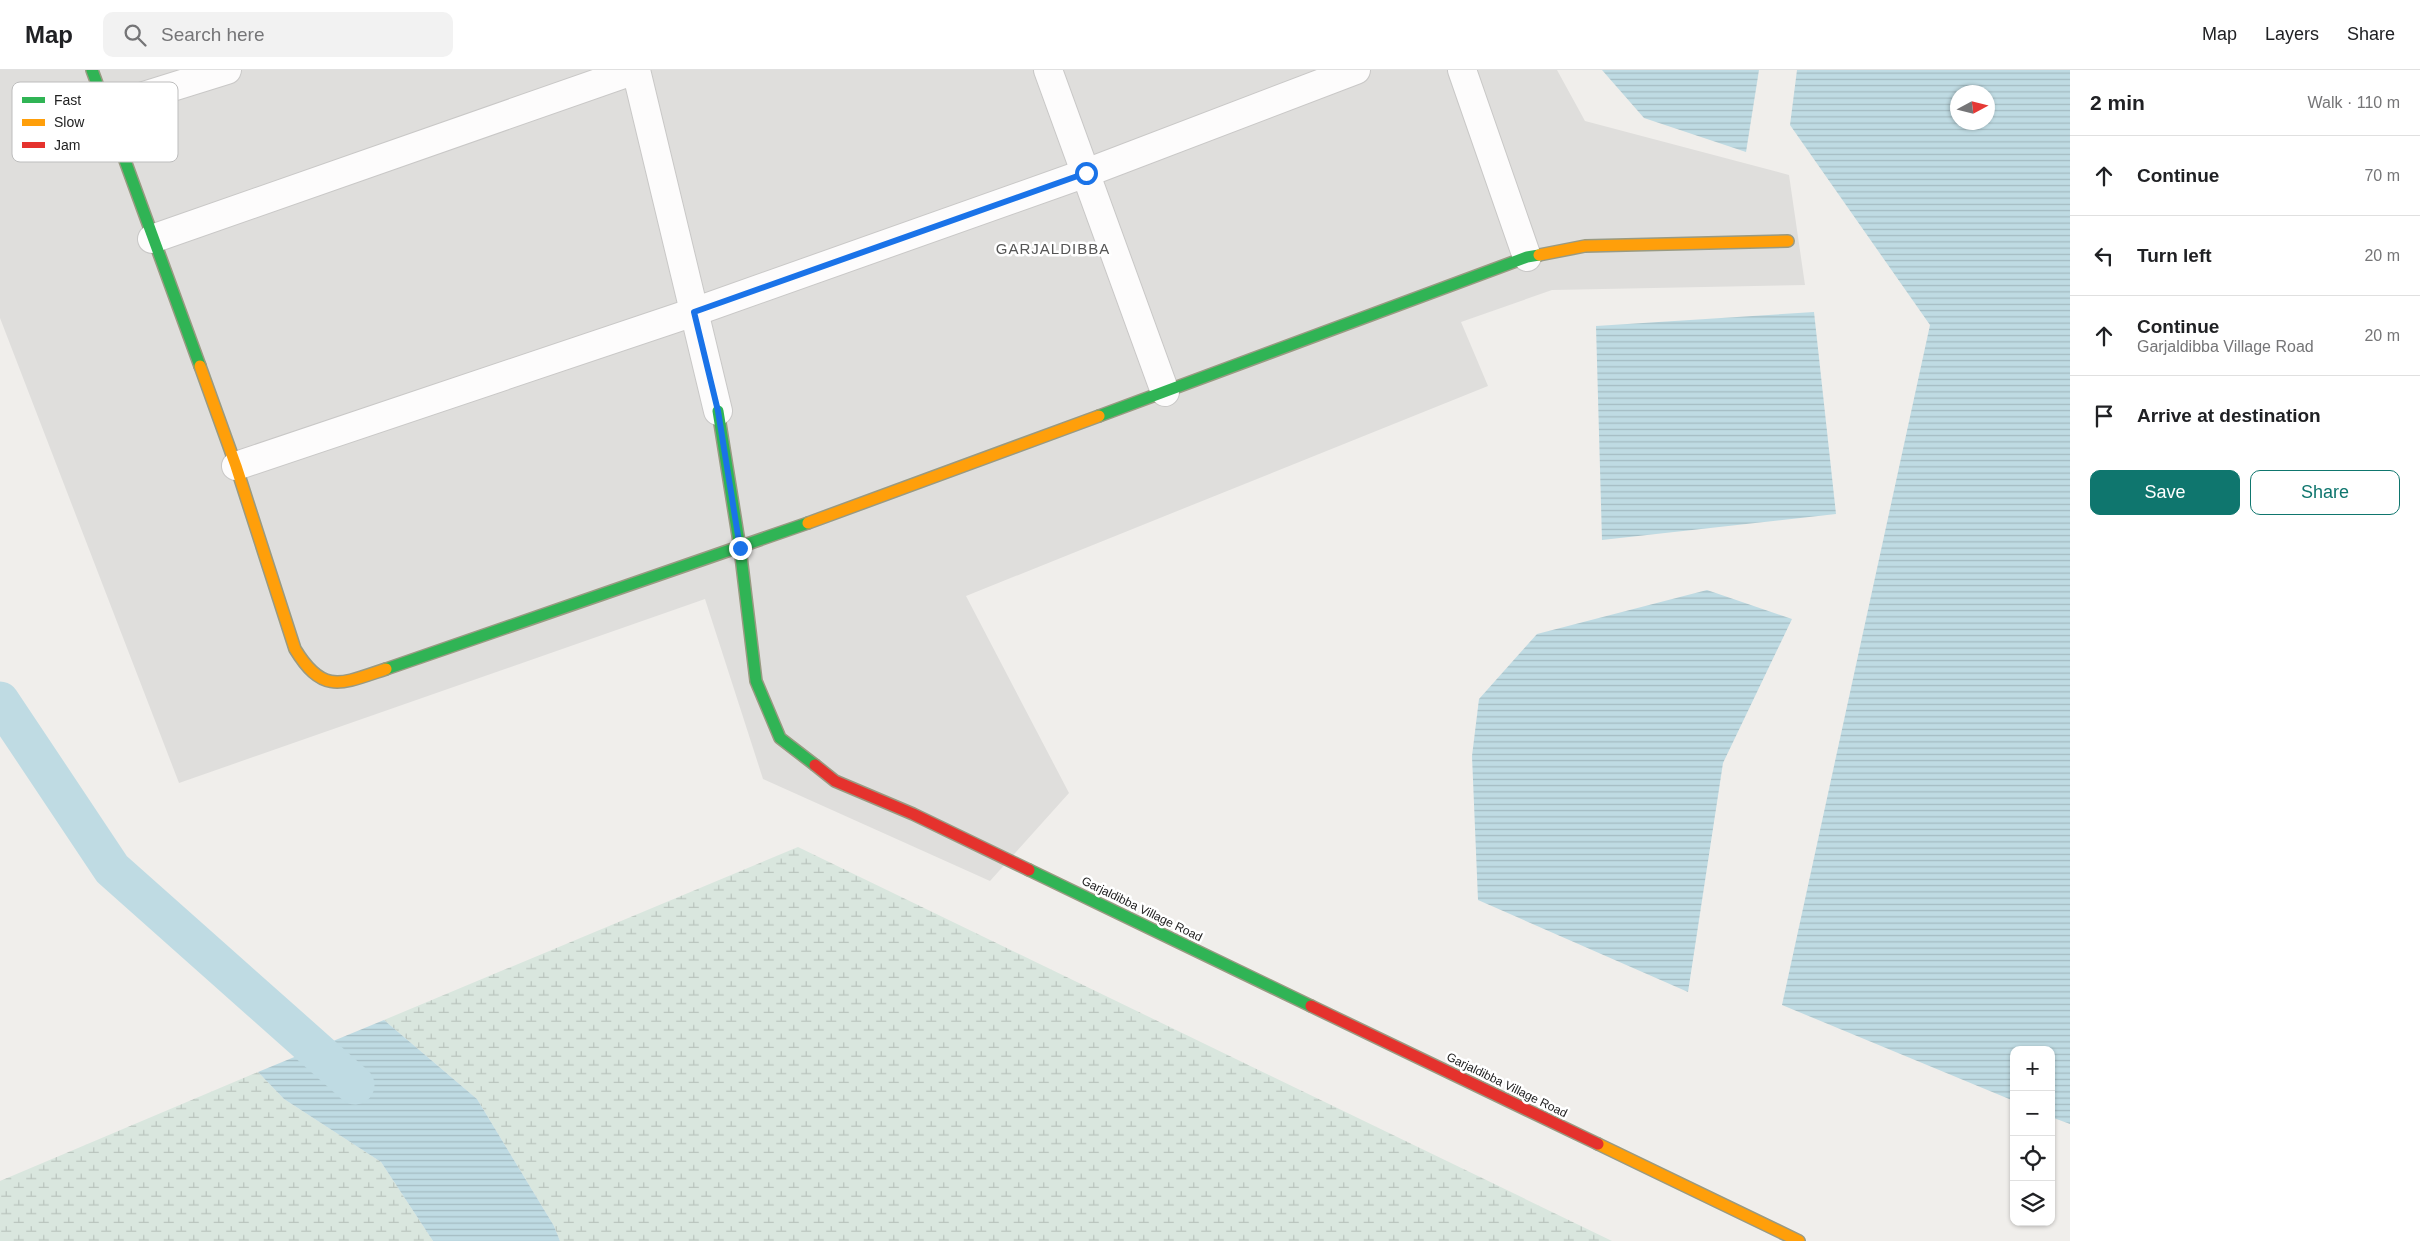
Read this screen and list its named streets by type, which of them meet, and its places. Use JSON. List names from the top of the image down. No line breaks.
{"streets":{"street":["Garjaldibba Village Road"]},"districts":["GARJALDIBBA"],"legend":["Fast","Slow","Jam"],"north":"right","page":{"header":"Map","search":"Search here","nav":["Map","Layers","Share"],"heading":["2 min","Walk · 110 m"],"list":[["Continue","70 m"],["Turn left","20 m"],["Continue","Garjaldibba Village Road","20 m"],"Arrive at destination"],"buttons":["Save","Share"],"map_buttons":["+","−"]}}
